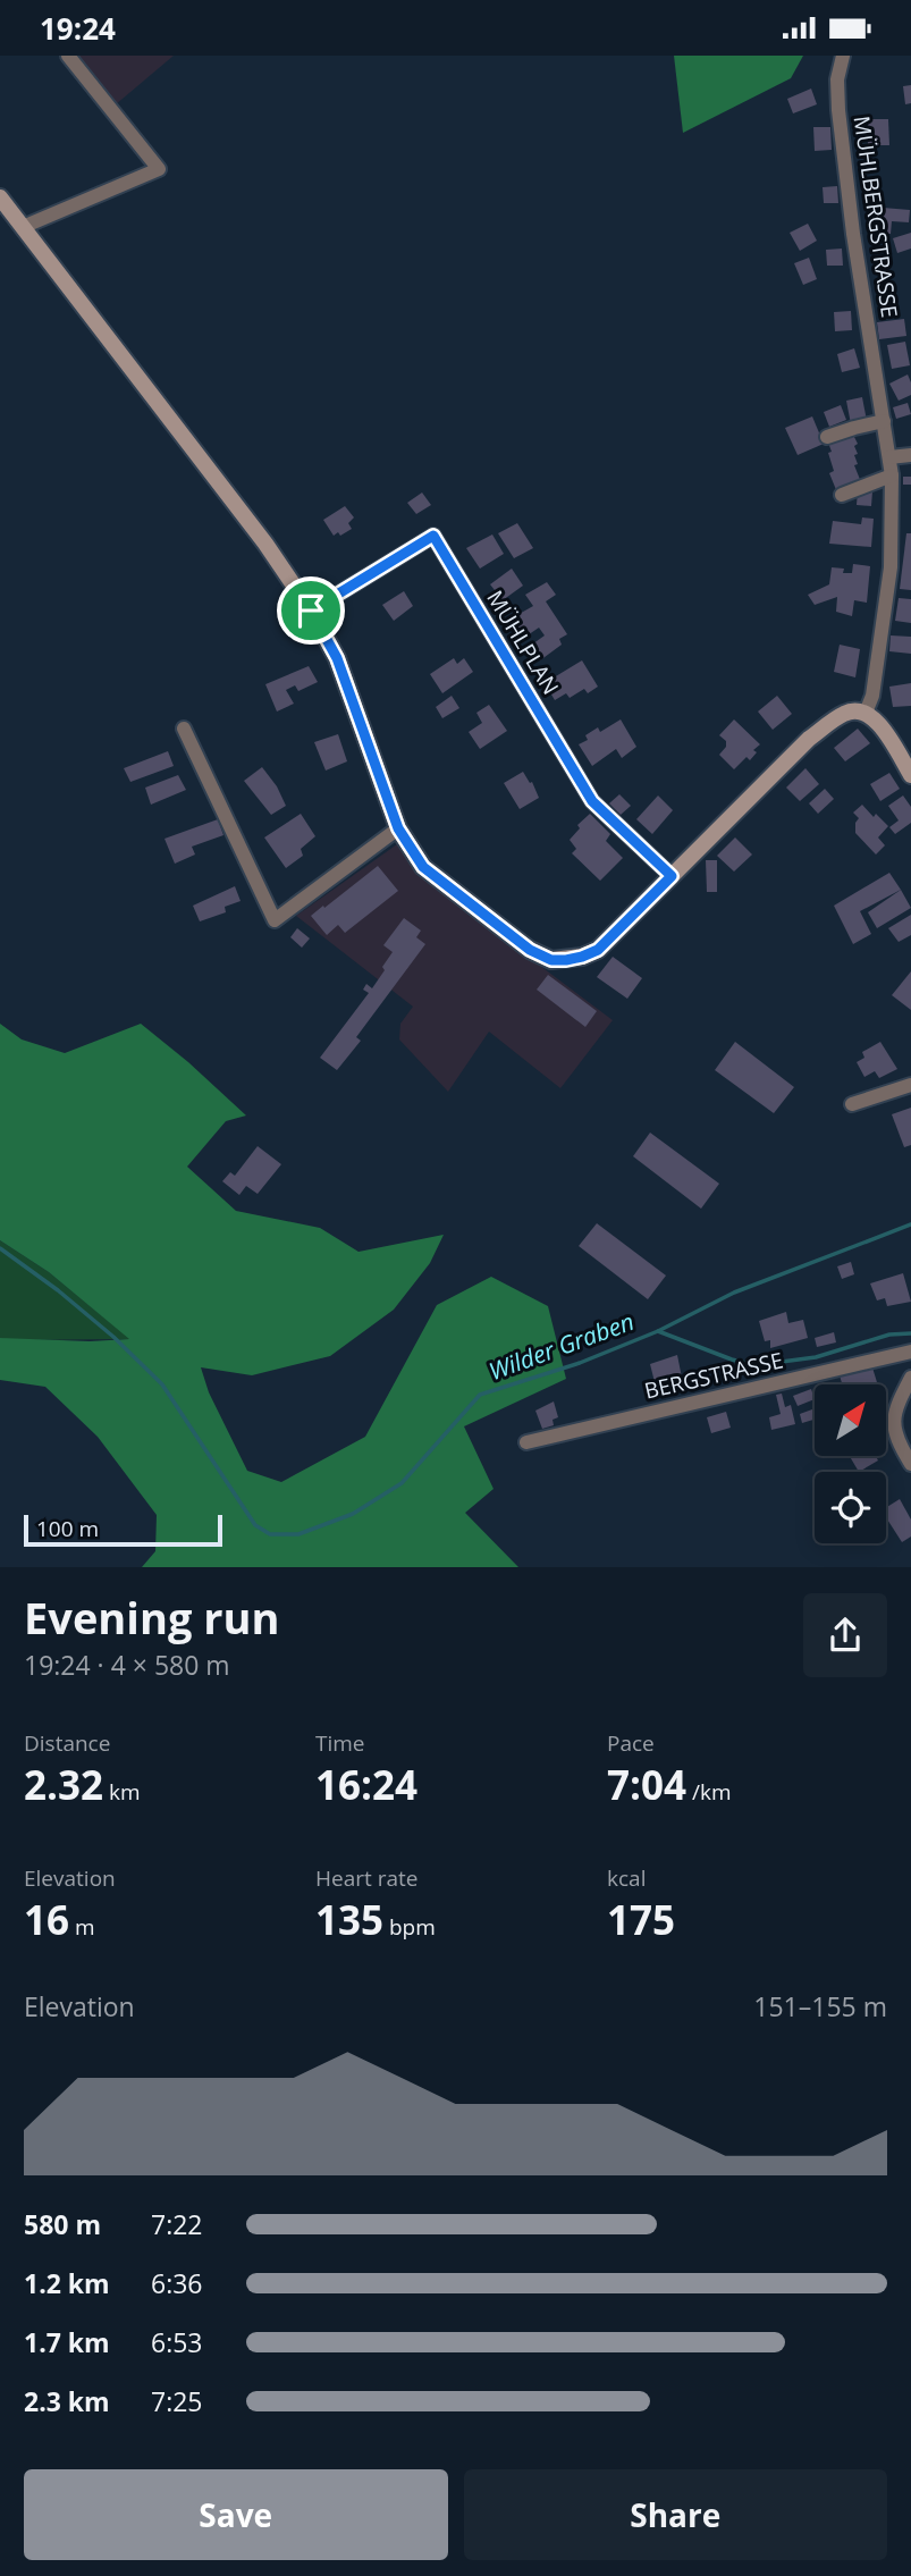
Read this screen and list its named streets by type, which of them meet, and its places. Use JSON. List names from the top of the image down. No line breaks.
{"streets":{"street":["MÜHLBERGSTRASSE","MÜHLPLAN","BERGSTRASSE"]},"water":["Wilder Graben"],"scale_bar":"100 m","north":"top right","page":{"status":"19:24","scale":"100 m","heading":["Evening run","19:24 · 4 × 580 m"],"stats":[["Distance","2.32 km"],["Time","16:24"],["Pace","7:04 /km"],["Elevation","16 m"],["Heart rate","135 bpm"],["kcal","175"]],"chart":["Elevation","151–155 m"],"list":[{"name":"580 m","note":"7:22"},{"name":"1.2 km","note":"6:36"},{"name":"1.7 km","note":"6:53"},{"name":"2.3 km","note":"7:25"}],"buttons":["Save","Share"]}}
